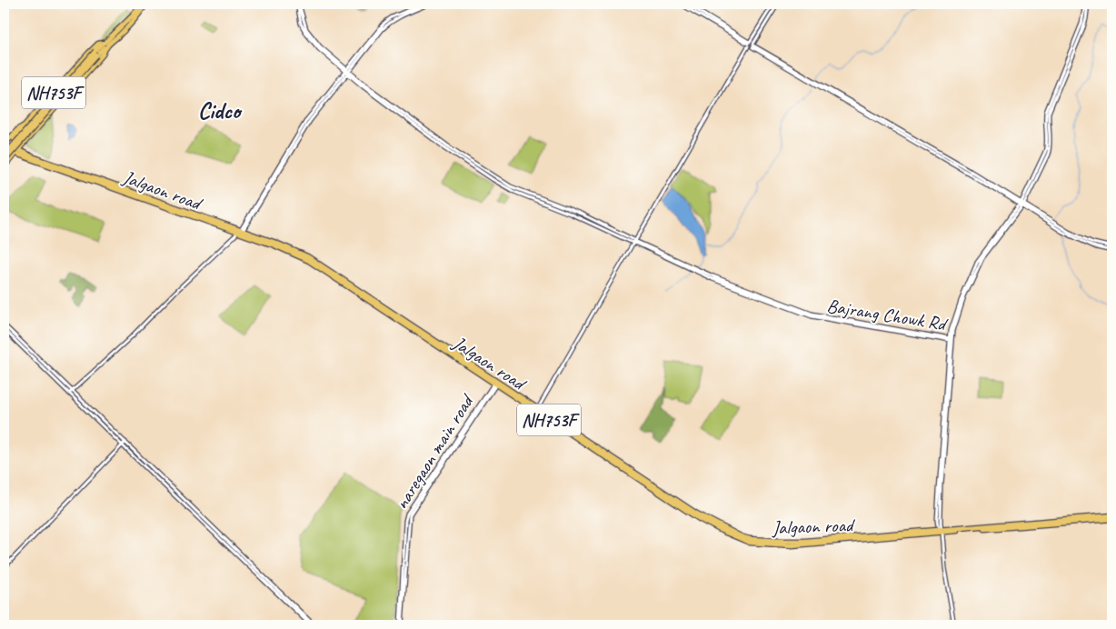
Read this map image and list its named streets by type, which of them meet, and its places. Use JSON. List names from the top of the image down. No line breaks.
{"streets":{"highway":["NH753F","Jalgaon road"],"street":["Bajrang Chowk Rd","naregaon main road"]},"crossings":[["NH753F","Jalgaon road"],["Jalgaon road","naregaon main road"]],"districts":["Cidco"]}
